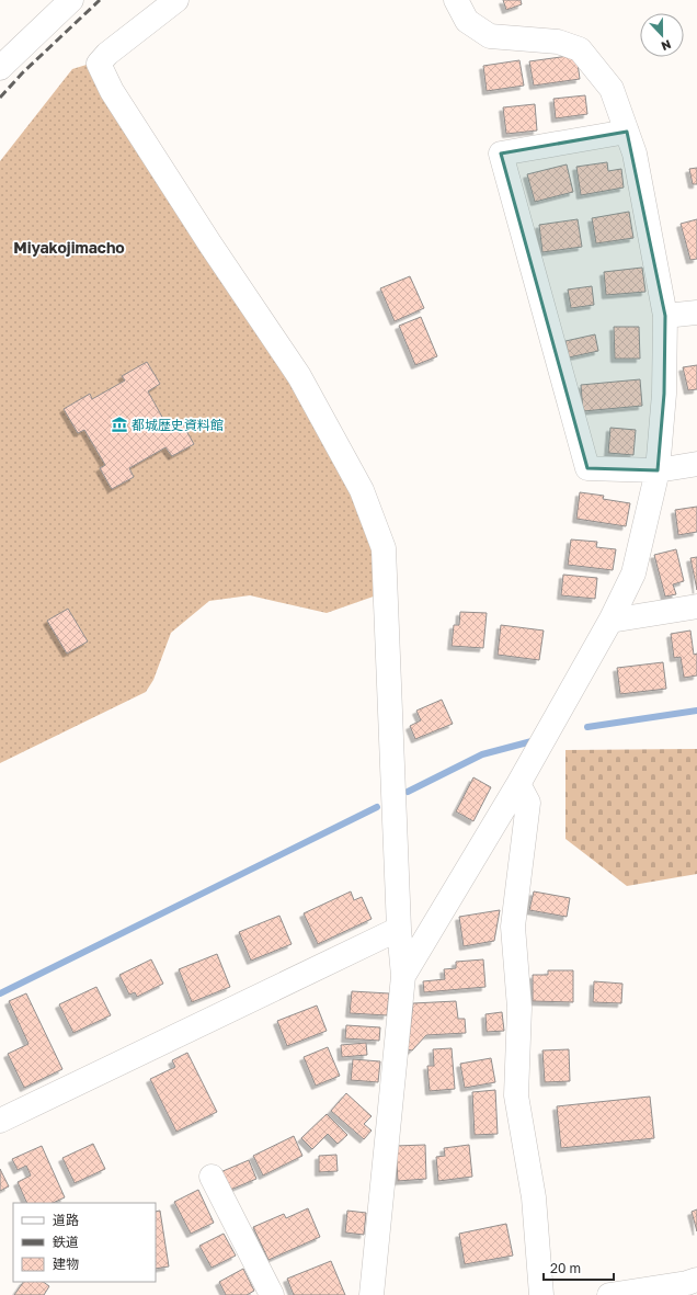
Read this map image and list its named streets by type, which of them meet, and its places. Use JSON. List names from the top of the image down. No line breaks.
{"districts":["Miyakojimacho"],"places":{"museum":["都城歴史資料館"]},"legend":["道路","鉄道","建物"],"scale_bar":"20 m","north":"bottom"}
